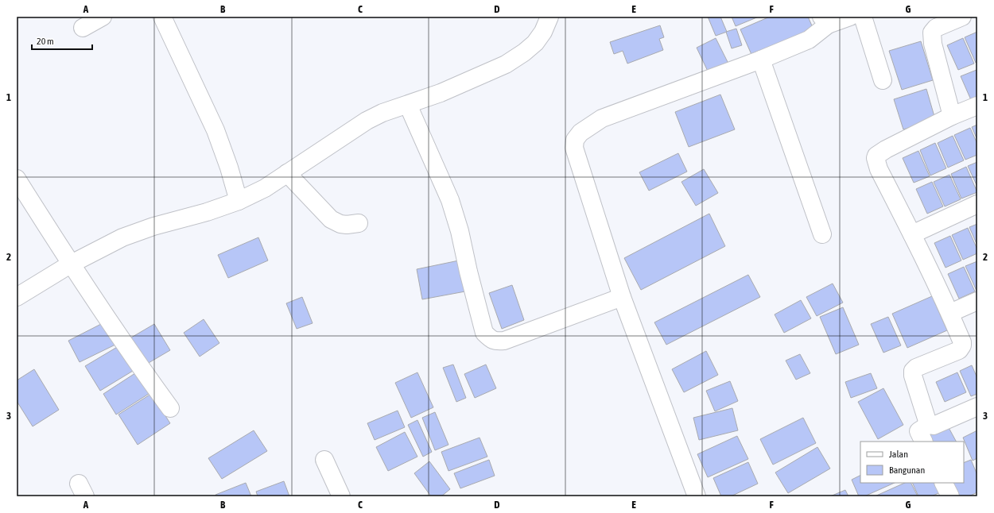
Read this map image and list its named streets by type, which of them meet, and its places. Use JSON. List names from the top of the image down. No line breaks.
{"legend":["Jalan","Bangunan"],"scale_bar":"20 m","grid":{"columns":["A","B","C","D","E","F","G"],"rows":["1","2","3"]}}
